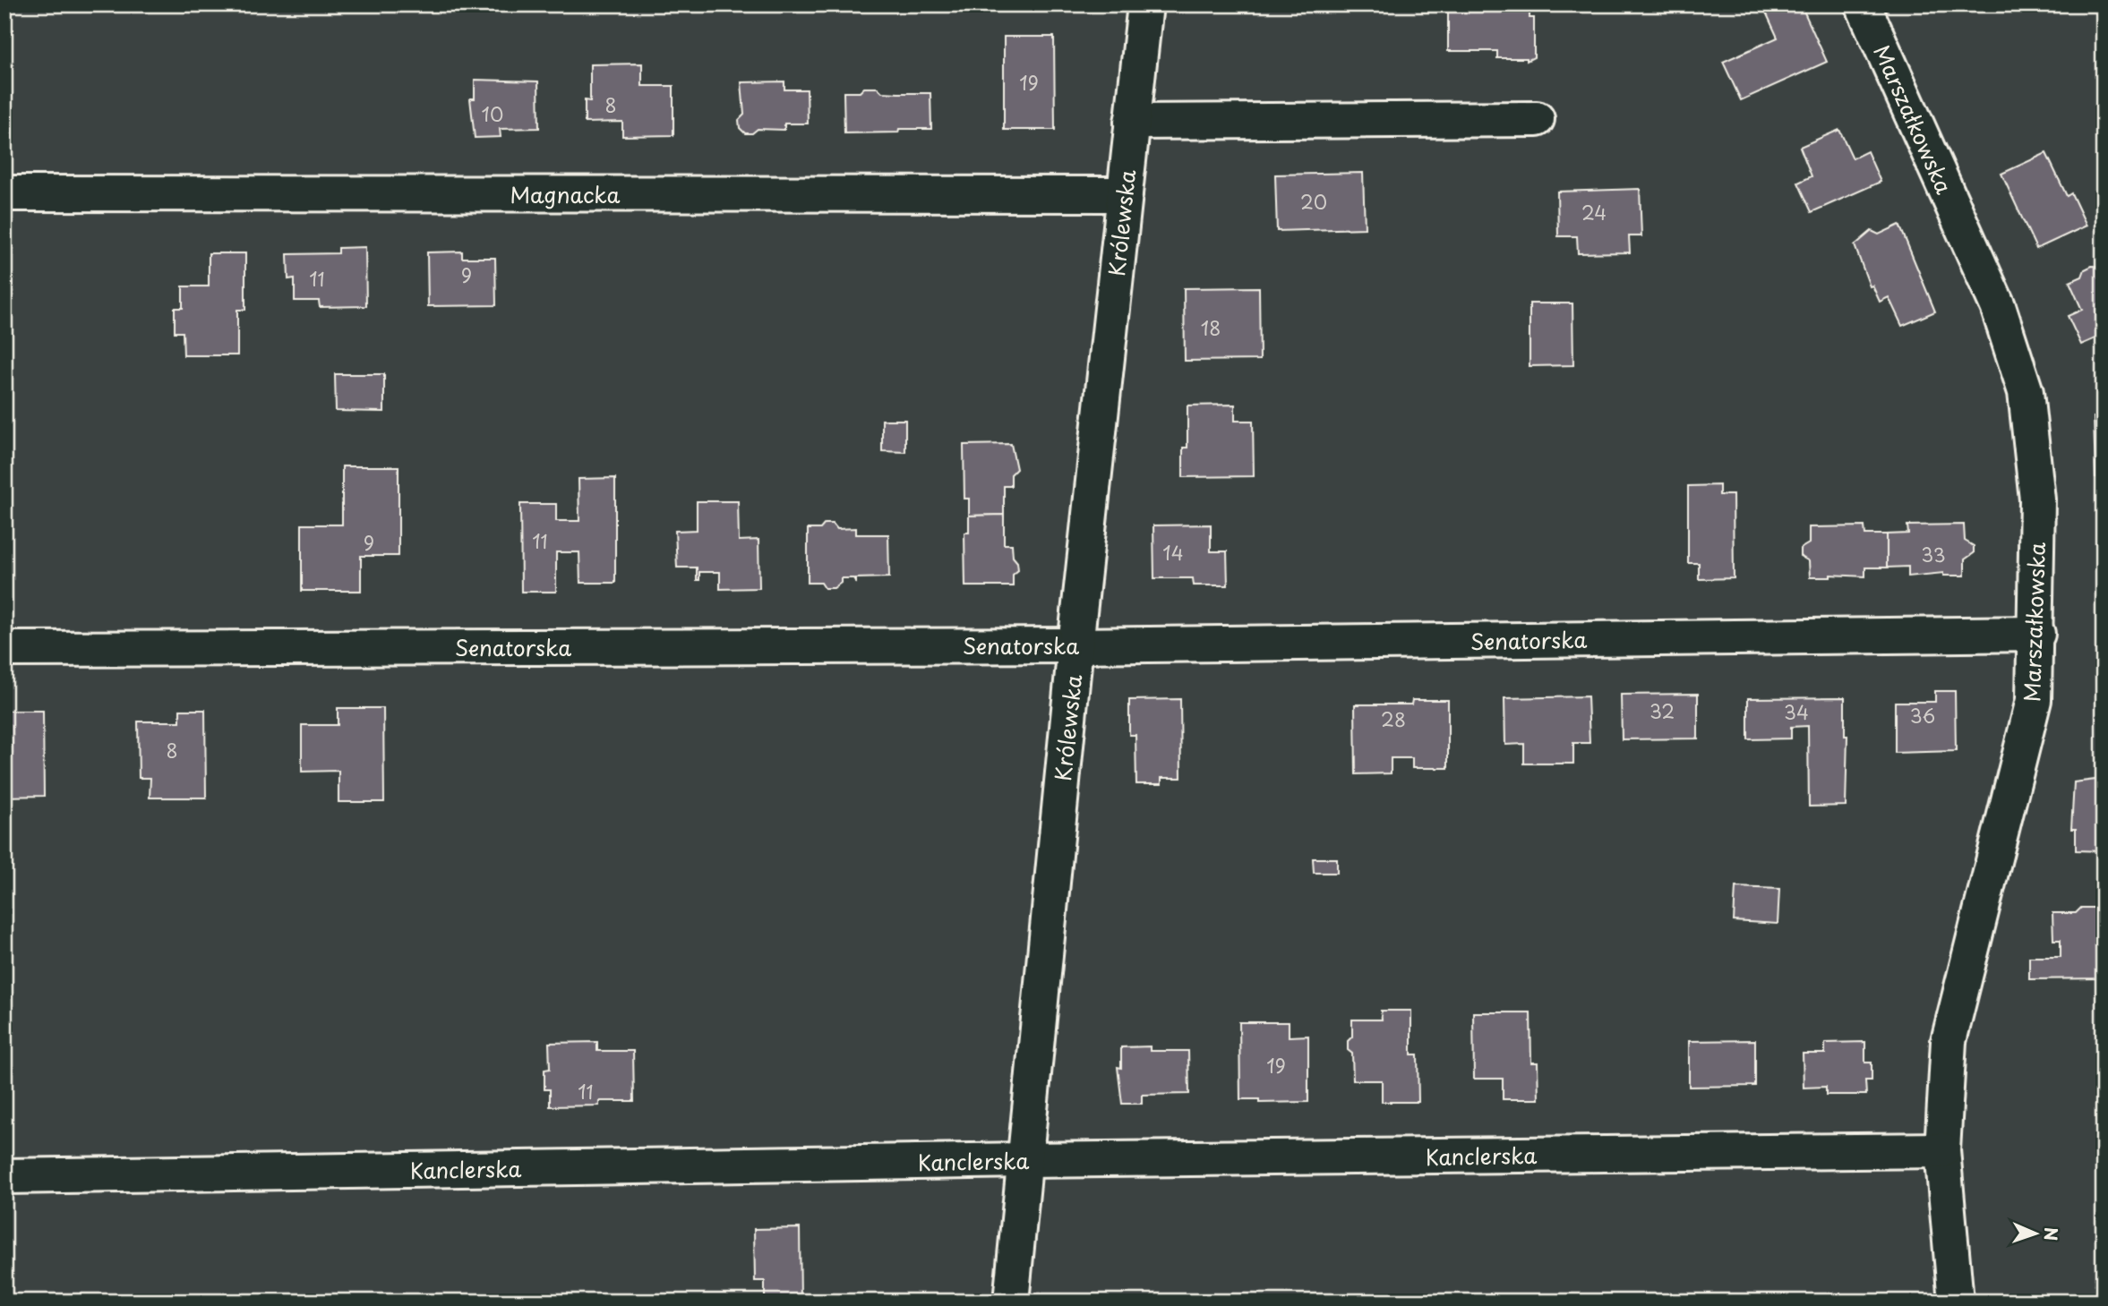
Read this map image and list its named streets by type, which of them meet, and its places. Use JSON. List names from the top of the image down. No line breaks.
{"streets":{"street":["Marszałkowska","Magnacka","Królewska","Senatorska","Kanclerska"]},"crossings":[["Marszałkowska","Senatorska"],["Marszałkowska","Kanclerska"],["Magnacka","Królewska"],["Królewska","Senatorska"],["Królewska","Kanclerska"]],"house_numbers":["19","8","10","20","24","9","11","18","11","9","14","33","32","34","36","28","8","19","11"],"north":"right"}
